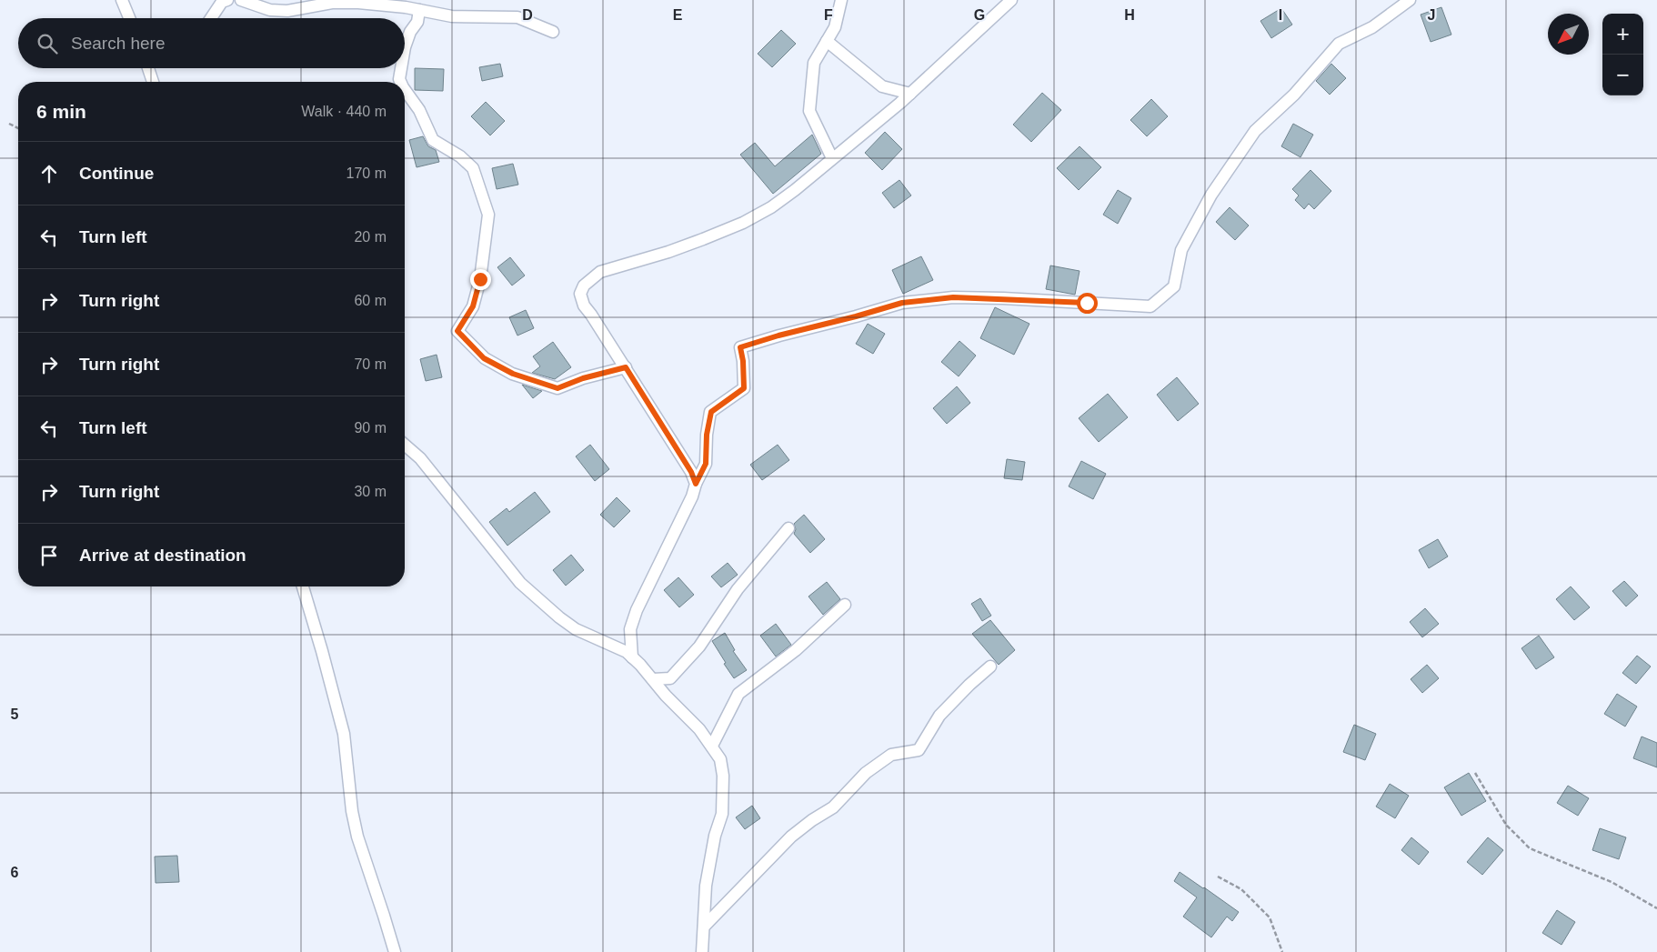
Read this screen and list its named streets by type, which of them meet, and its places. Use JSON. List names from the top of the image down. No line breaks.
{"north":"bottom left","page":{"map_buttons":["+","−"],"search":"Search here","heading":["6 min","Walk · 440 m"],"list":[["Continue","170 m"],["Turn left","20 m"],["Turn right","60 m"],["Turn right","70 m"],["Turn left","90 m"],["Turn right","30 m"],"Arrive at destination"]},"grid":{"columns":["D","E","F","G","H","I","J"],"rows":["5","6"]}}
